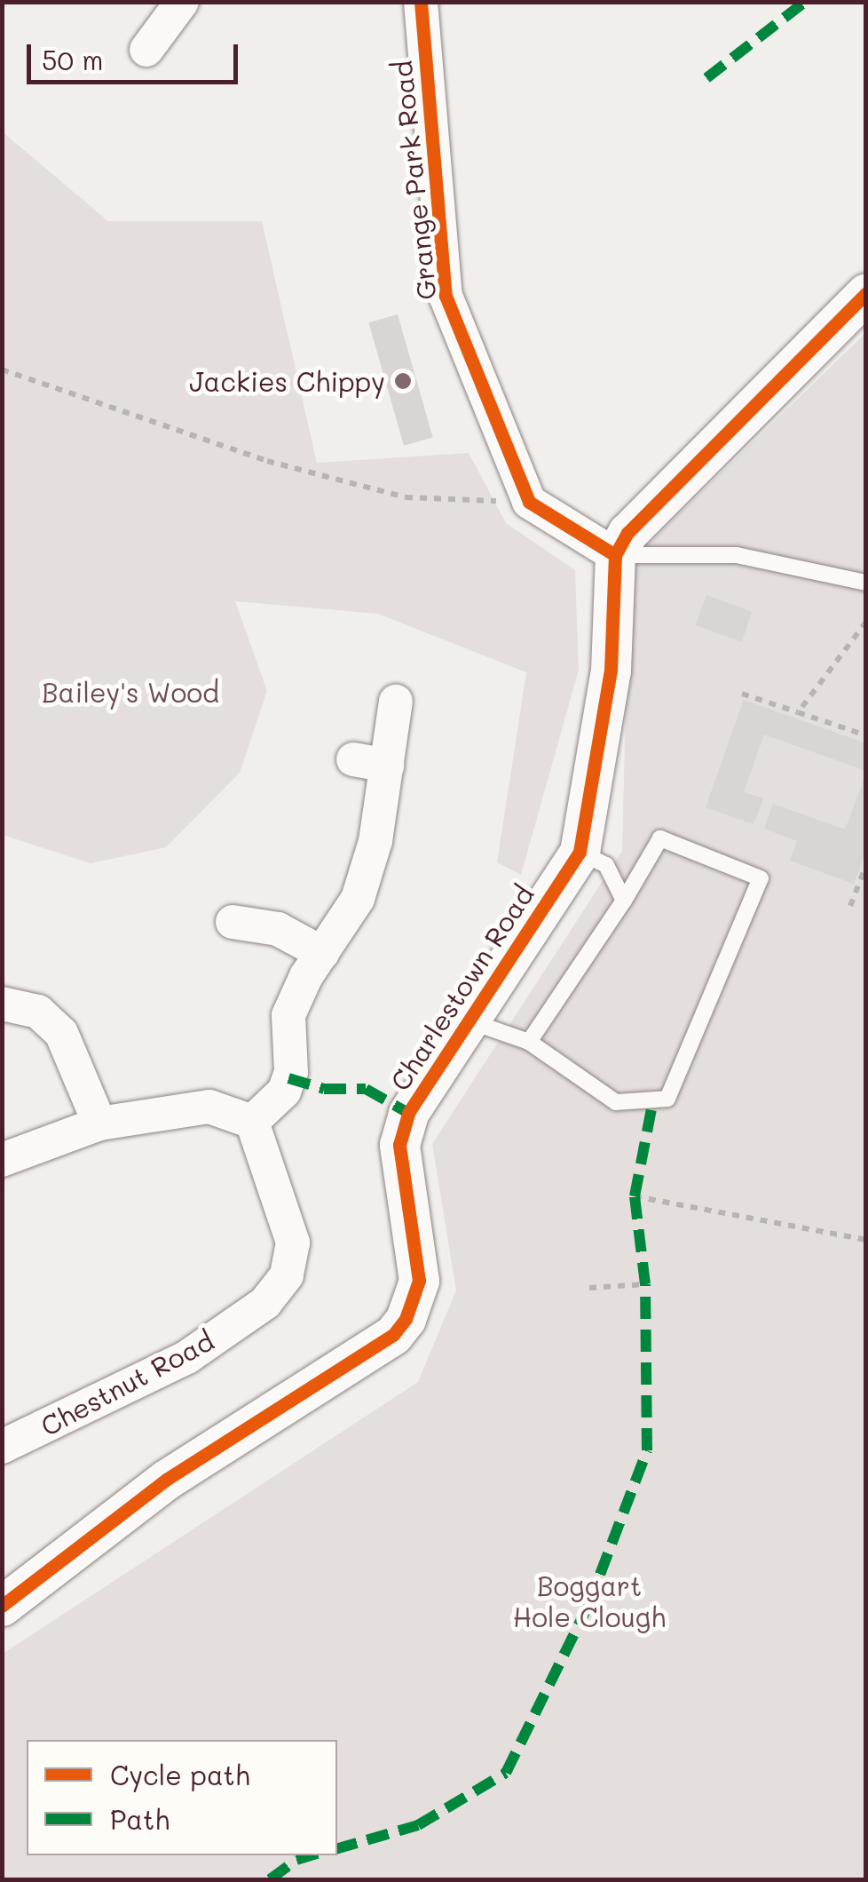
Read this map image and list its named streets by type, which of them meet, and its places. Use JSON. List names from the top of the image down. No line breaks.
{"streets":{"street":["Grange Park Road","Charlestown Road","Chestnut Road"]},"parks":["Bailey's Wood","Boggart Hole Clough"],"places":["Jackies Chippy"],"legend":["Cycle path","Path"],"scale_bar":"50 m"}
